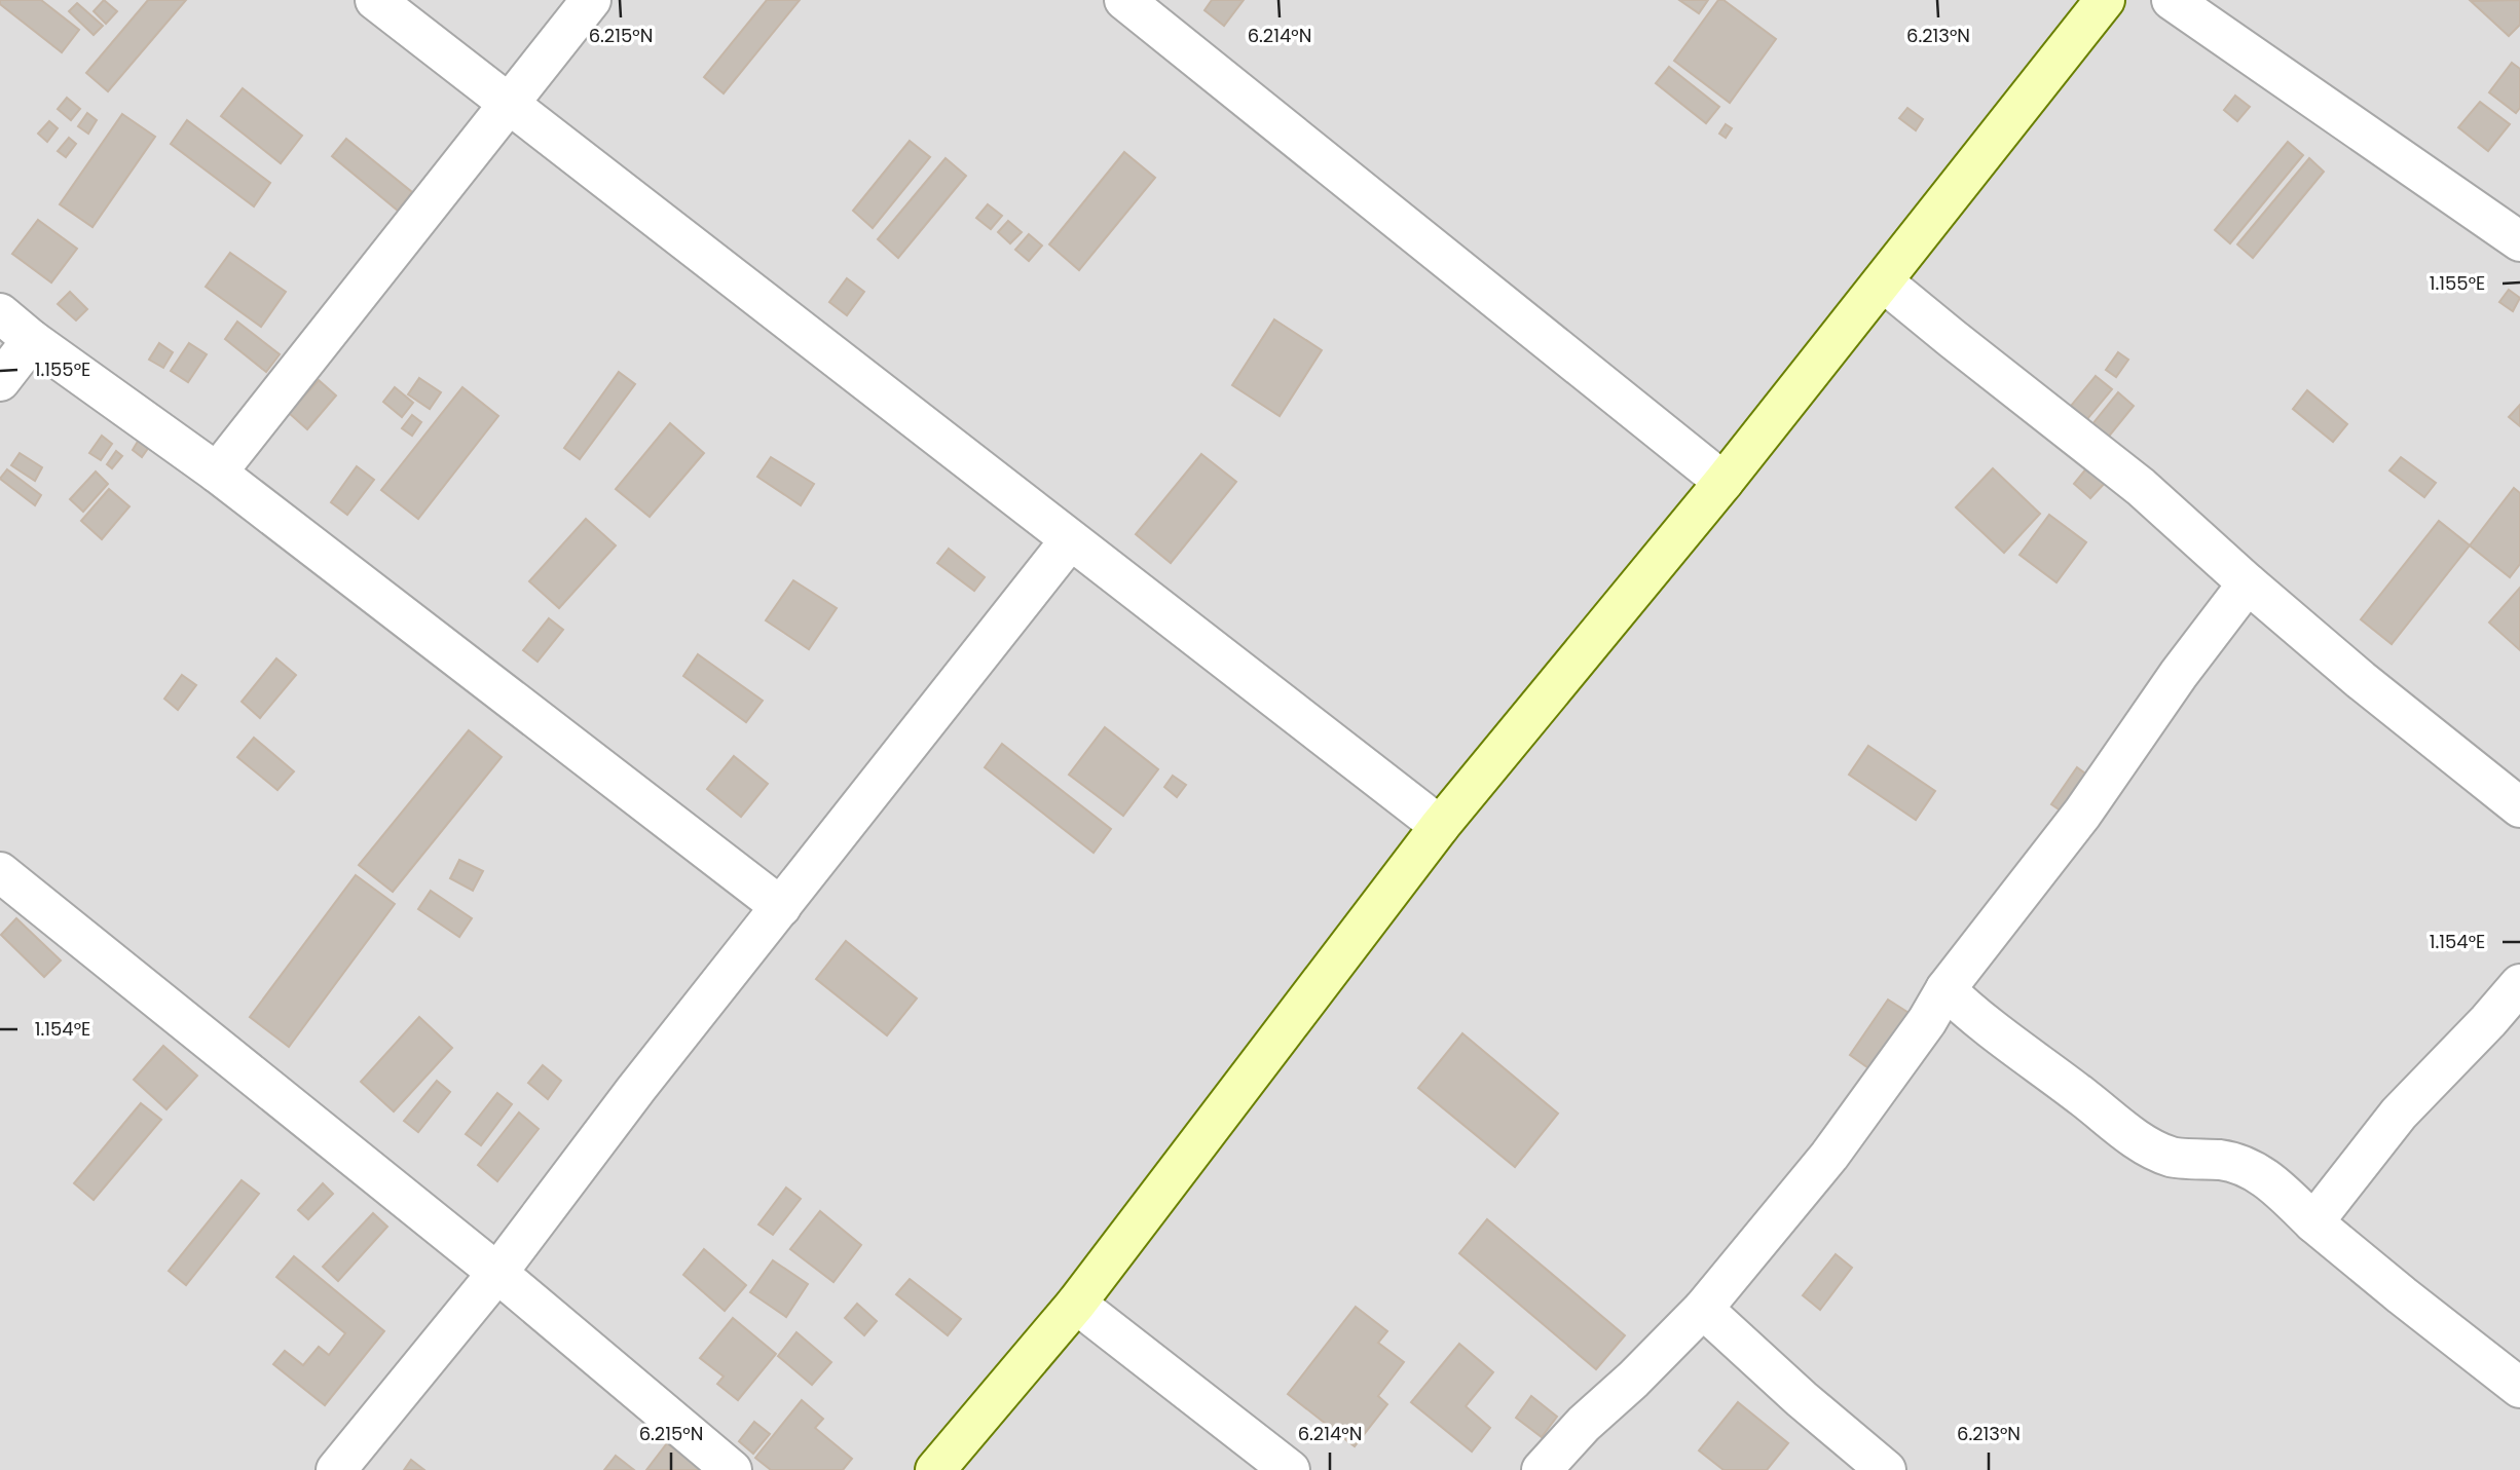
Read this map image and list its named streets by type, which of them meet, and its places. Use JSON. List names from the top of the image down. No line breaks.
{"coordinates":["6.215°N","6.214°N","6.213°N","1.155°E","1.154°E"]}
